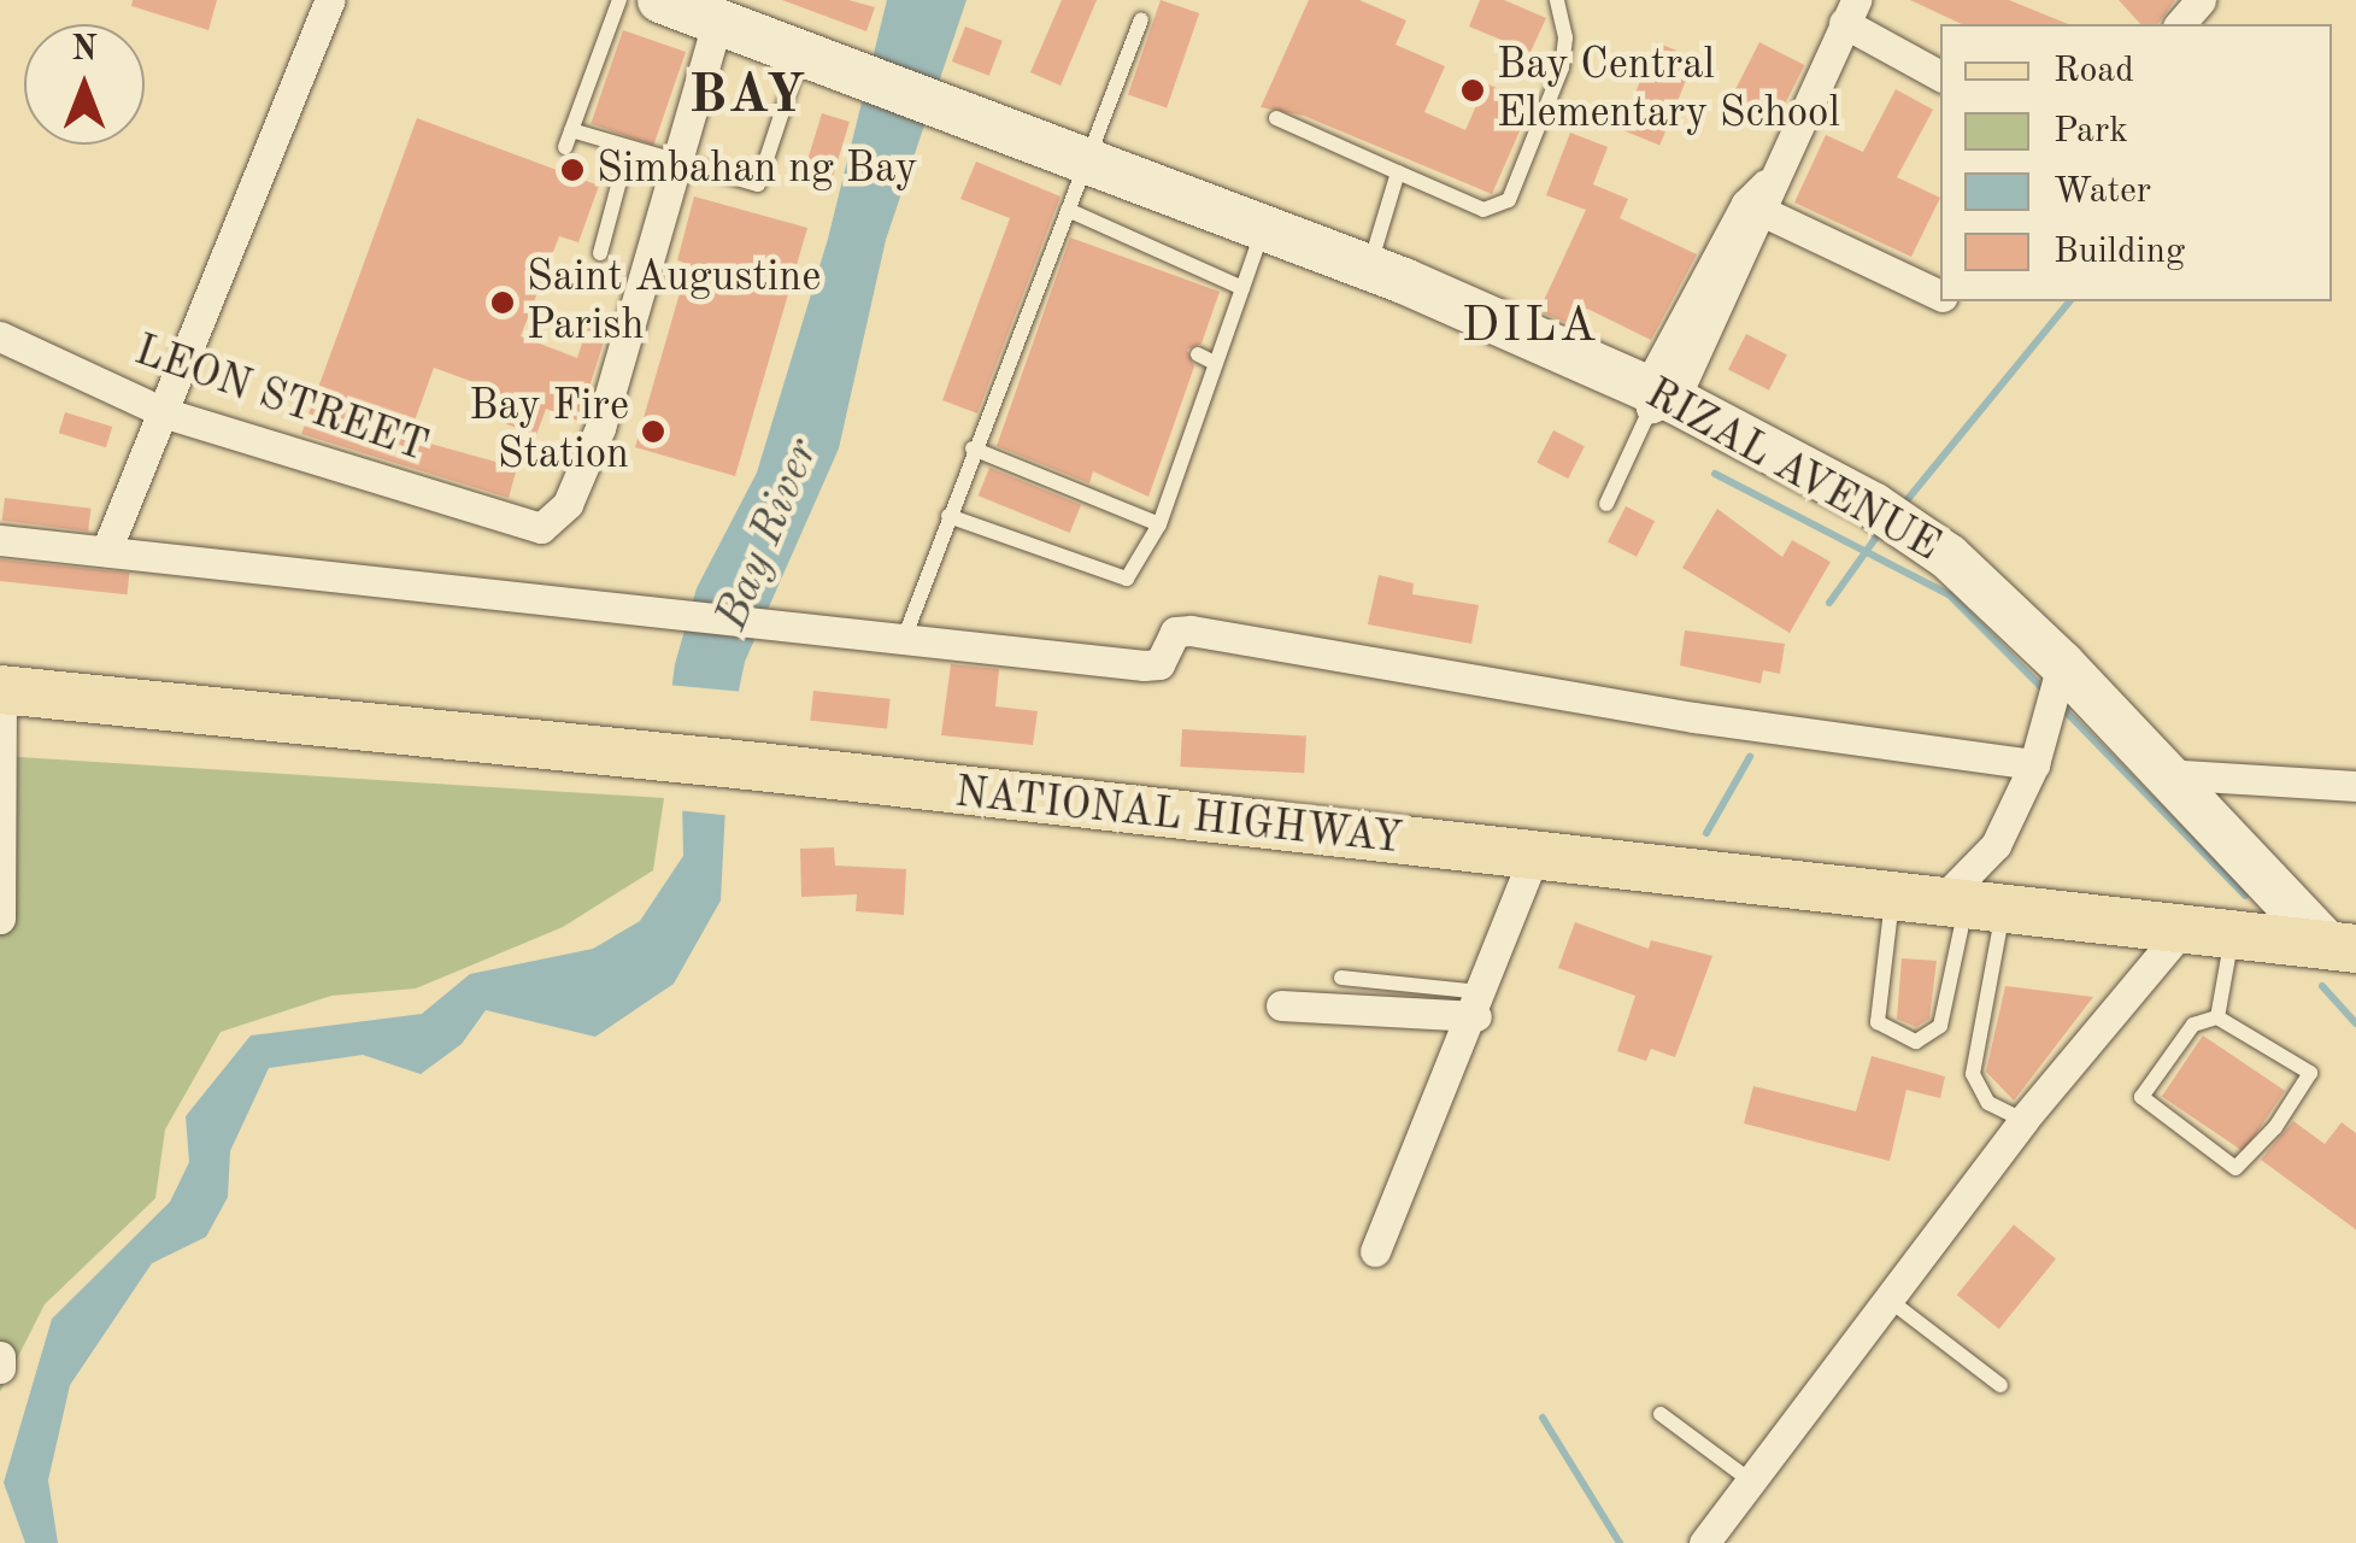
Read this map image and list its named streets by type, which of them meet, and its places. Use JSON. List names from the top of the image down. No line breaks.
{"streets":{"main road":["RIZAL AVENUE","NATIONAL HIGHWAY"],"street":["LEON STREET"]},"crossings":[["RIZAL AVENUE","NATIONAL HIGHWAY"]],"districts":["BAY","DILA"],"water":["Bay River"],"places":["Bay Central Elementary School","Simbahan ng Bay","Saint Augustine Parish","Bay Fire Station"],"legend":["Road","Park","Water","Building"],"north":"top"}
